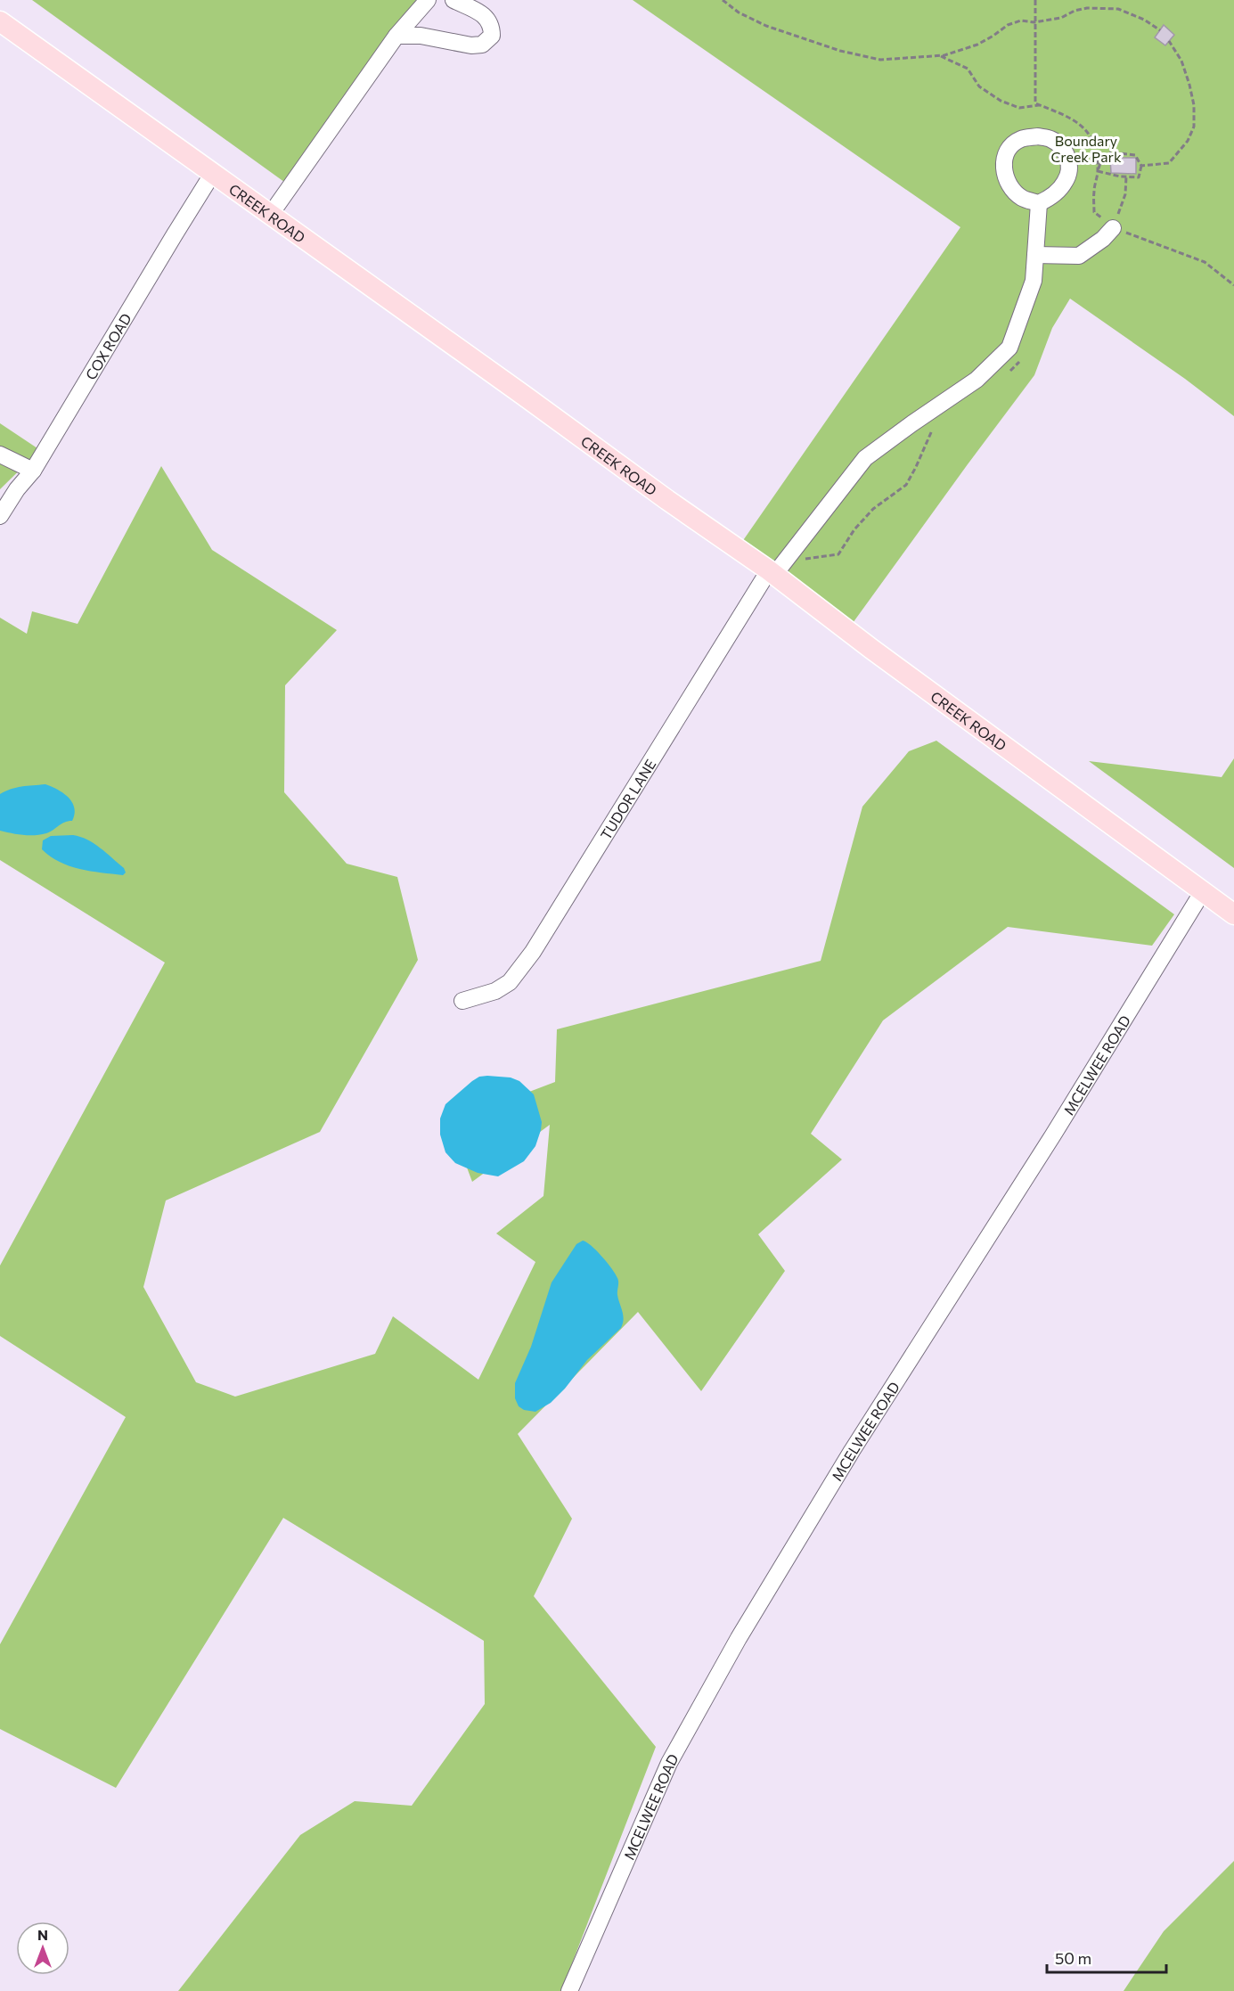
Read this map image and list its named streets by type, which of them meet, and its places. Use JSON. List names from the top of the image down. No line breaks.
{"streets":{"main road":["CREEK ROAD"],"street":["COX ROAD","TUDOR LANE","MCELWEE ROAD"]},"crossings":[["CREEK ROAD","COX ROAD"],["CREEK ROAD","TUDOR LANE"],["CREEK ROAD","MCELWEE ROAD"]],"parks":["Boundary Creek Park"],"scale_bar":"50 m","north":"top"}
